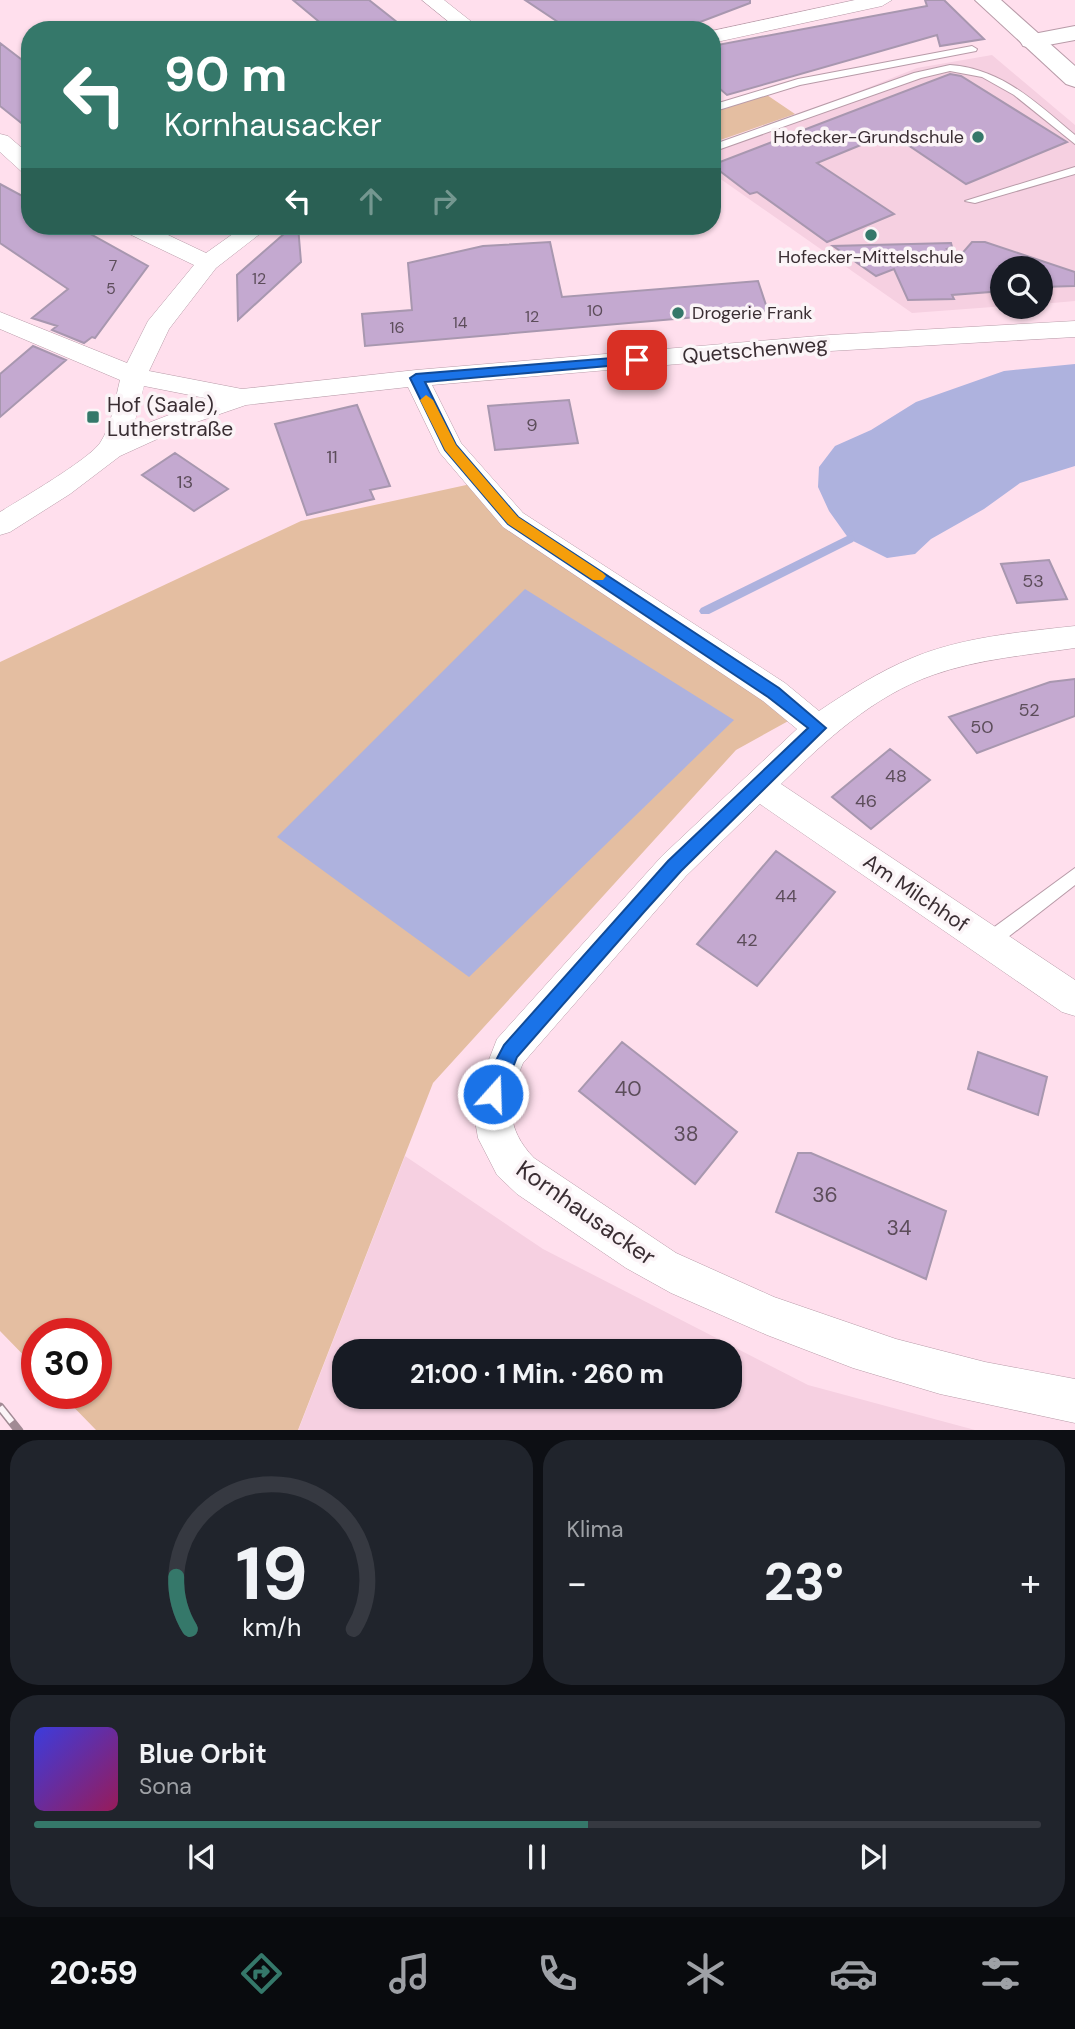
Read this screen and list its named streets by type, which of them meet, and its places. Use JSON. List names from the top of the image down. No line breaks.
{"streets":{"street":["Quetschenweg","Am Milchhof","Kornhausacker"]},"crossings":[["Am Milchhof","Kornhausacker"]],"places":{"other":["Hofecker-Grundschule","Hofecker-Mittelschule","Drogerie Frank"],"transit":["Hof (Saale), Lutherstraße"]},"house_numbers":["7","12","5","10","12","14","16","9","11","13","53","52","50","48","46","44","42","40","38","36","34"],"page":{"turn":["90 m","Kornhausacker"],"limit":"30","trip":"21:00 · 1 Min. · 260 m","tile":"Klima","heat":["−","23°","+"],"song":["Blue Orbit","Sona"],"tabs":"20:59","gauge":["19","km/h"]}}
